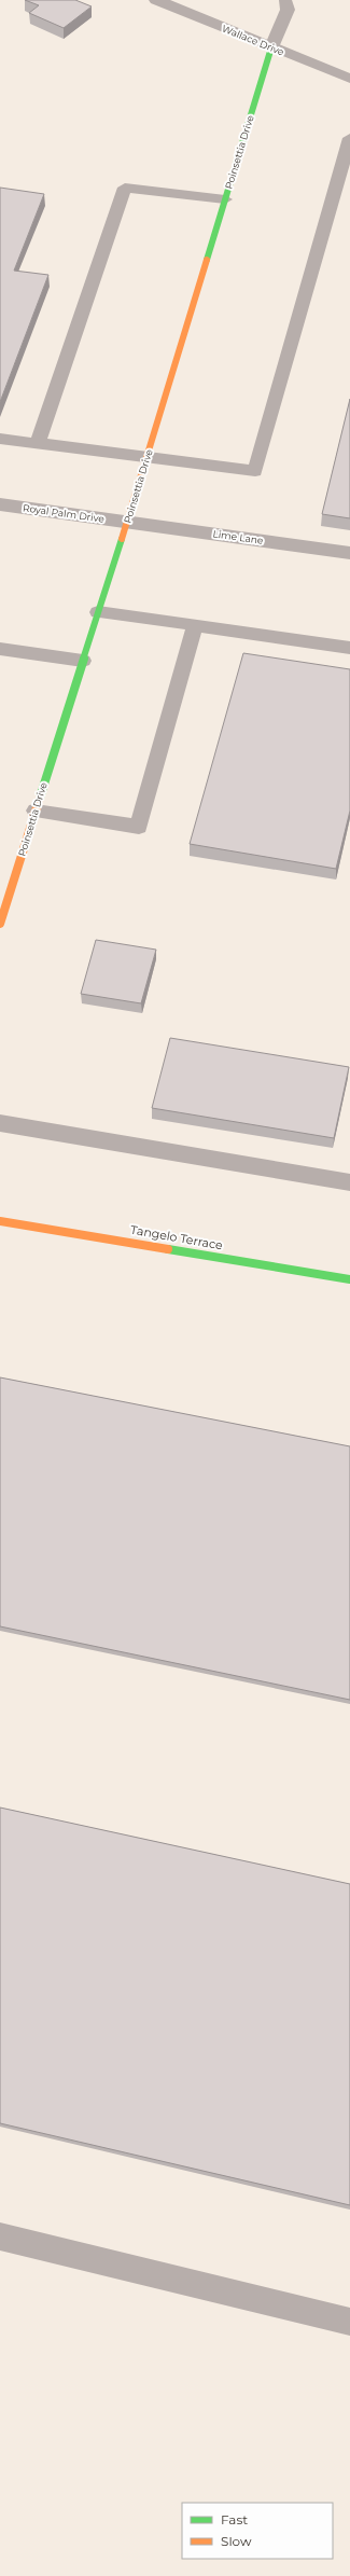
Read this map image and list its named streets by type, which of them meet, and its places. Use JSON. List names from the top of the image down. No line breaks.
{"streets":{"street":["Wallace Drive","Poinsettia Drive","Royal Palm Drive","Lime Lane","Tangelo Terrace"]},"crossings":[["Wallace Drive","Poinsettia Drive"],["Poinsettia Drive","Royal Palm Drive"],["Poinsettia Drive","Lime Lane"],["Royal Palm Drive","Lime Lane"]],"legend":["Fast","Slow"]}
